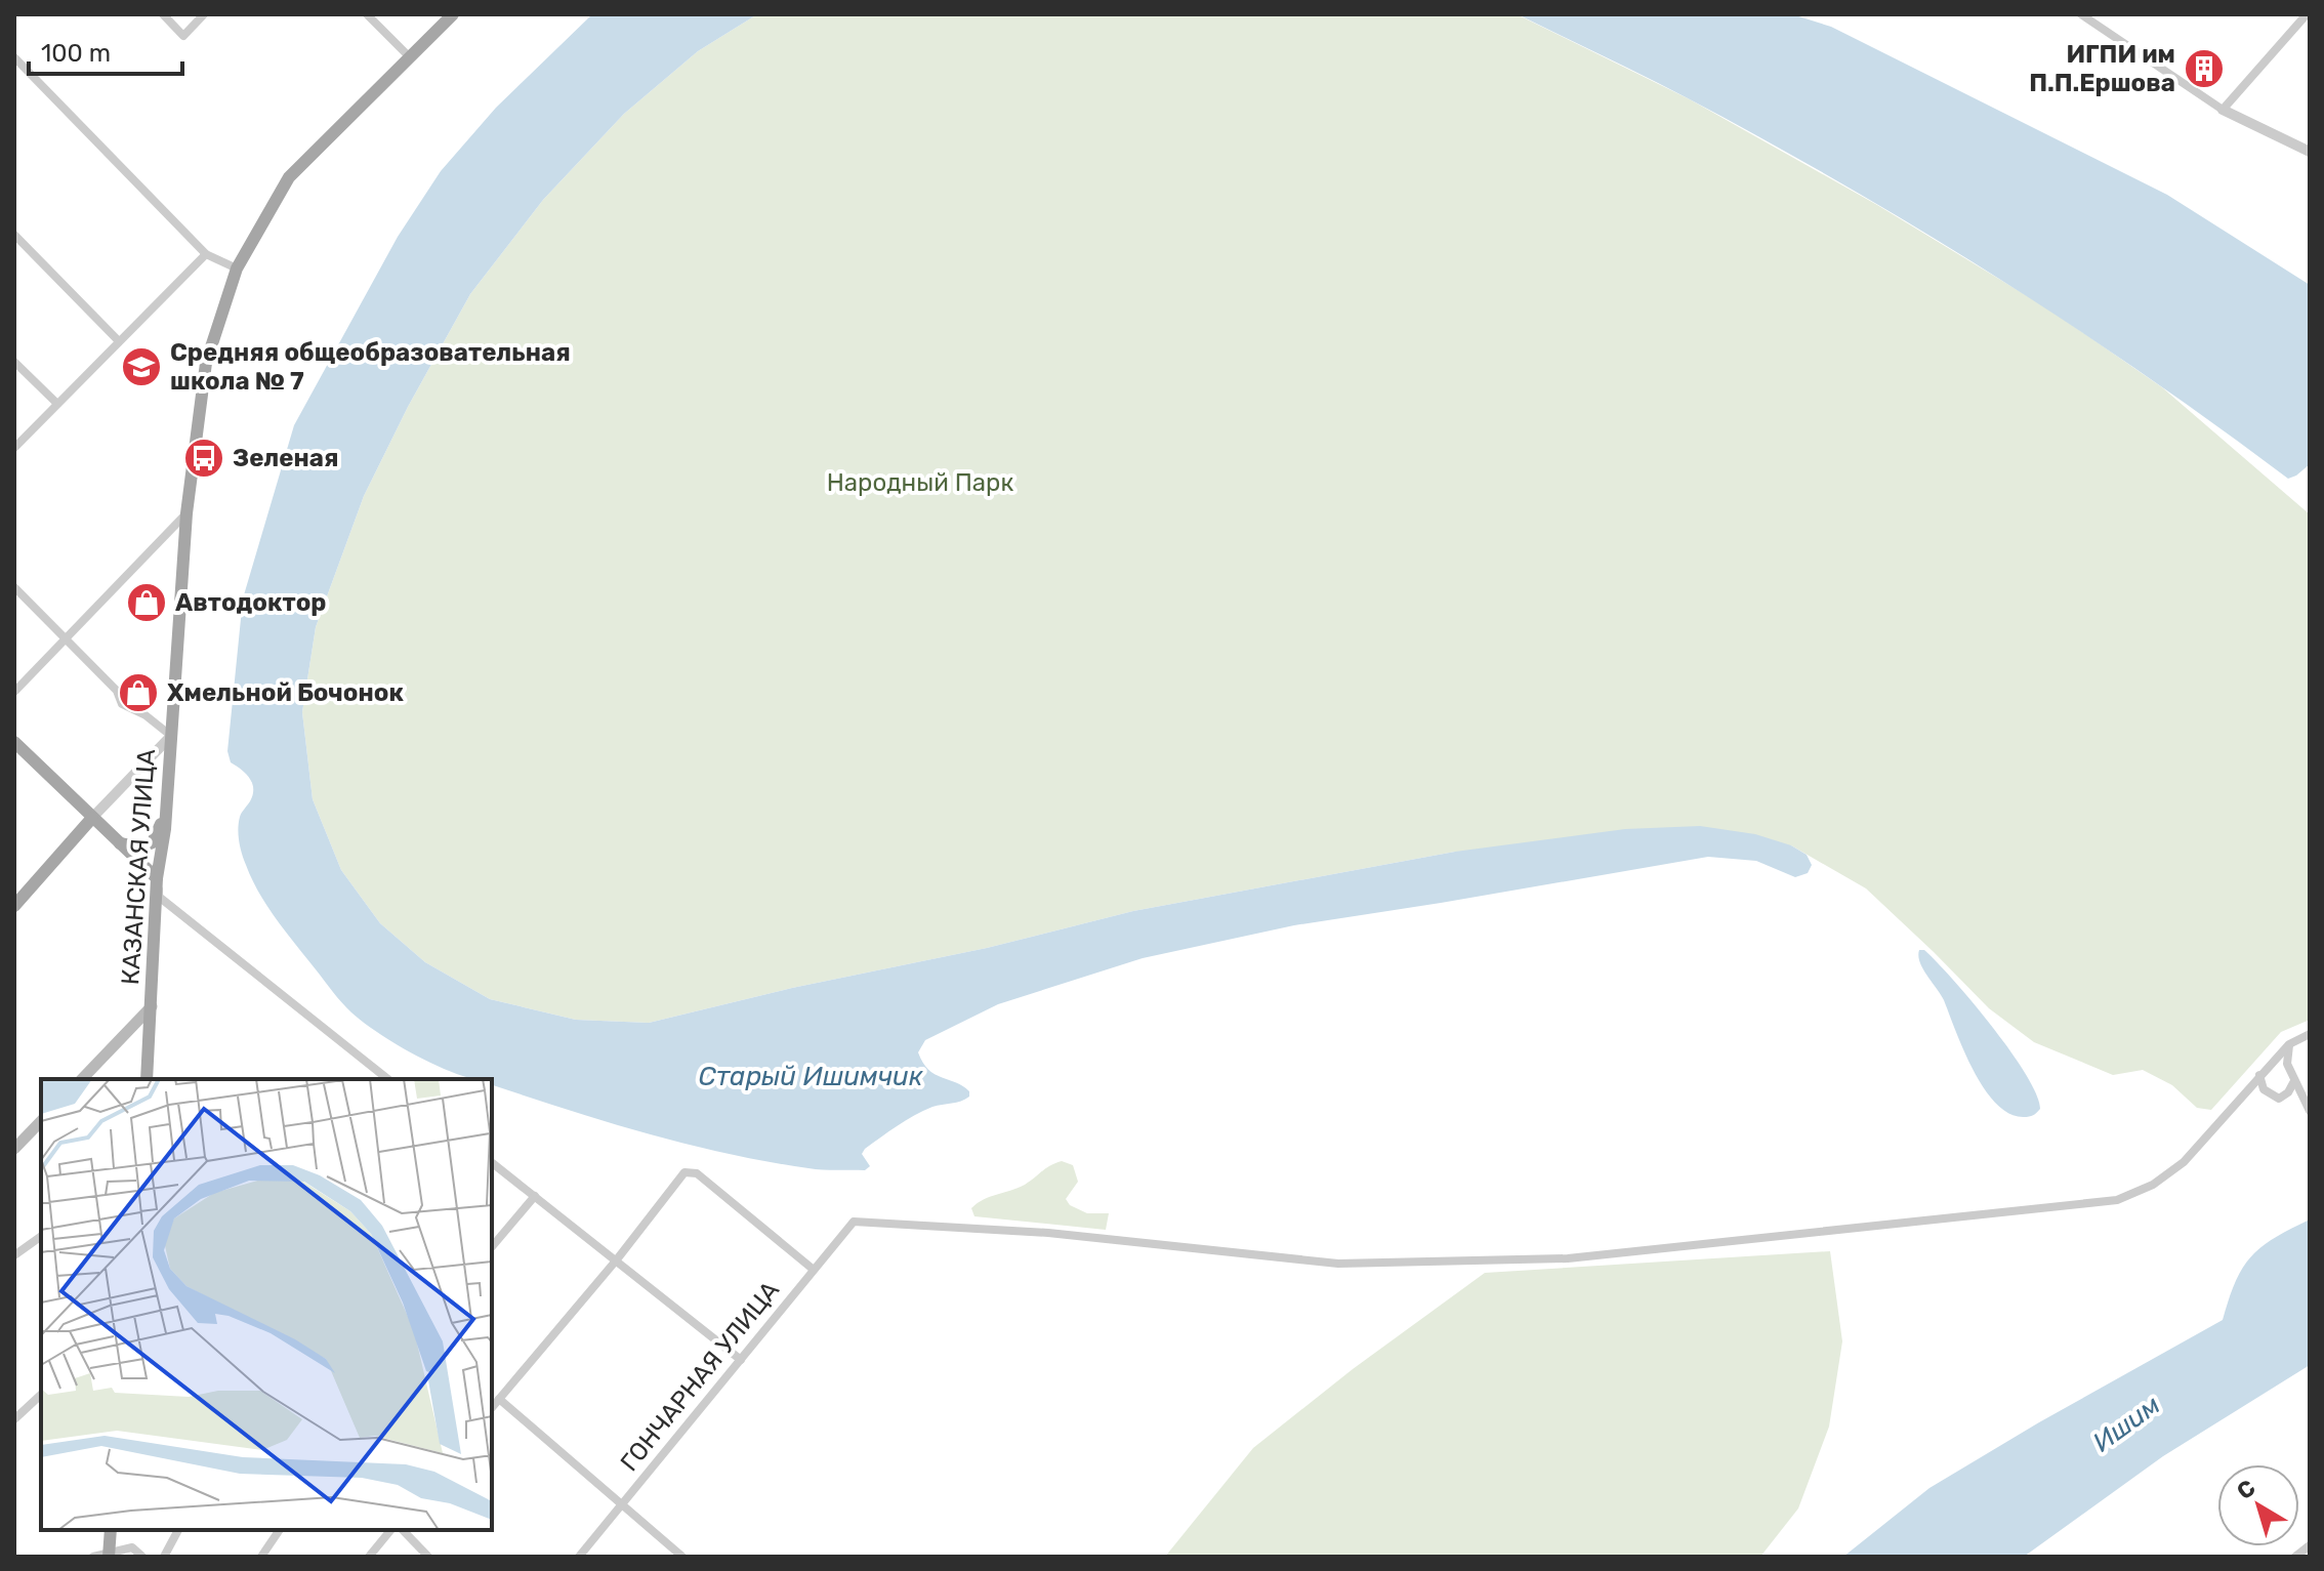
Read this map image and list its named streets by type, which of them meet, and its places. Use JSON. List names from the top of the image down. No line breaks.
{"streets":{"main road":["КАЗАНСКАЯ УЛИЦА"],"street":["ГОНЧАРНАЯ УЛИЦА"]},"water":["Старый Ишимчик","Ишим"],"parks":["Народный Парк"],"places":{"building":["ИГПИ им П.П.Ершова"],"school or university":["Средняя общеобразовательная школа № 7"],"bus stop":["Зеленая"],"shop":["Автодоктор","Хмельной Бочонок"]},"scale_bar":"100 m","north":"top left"}
